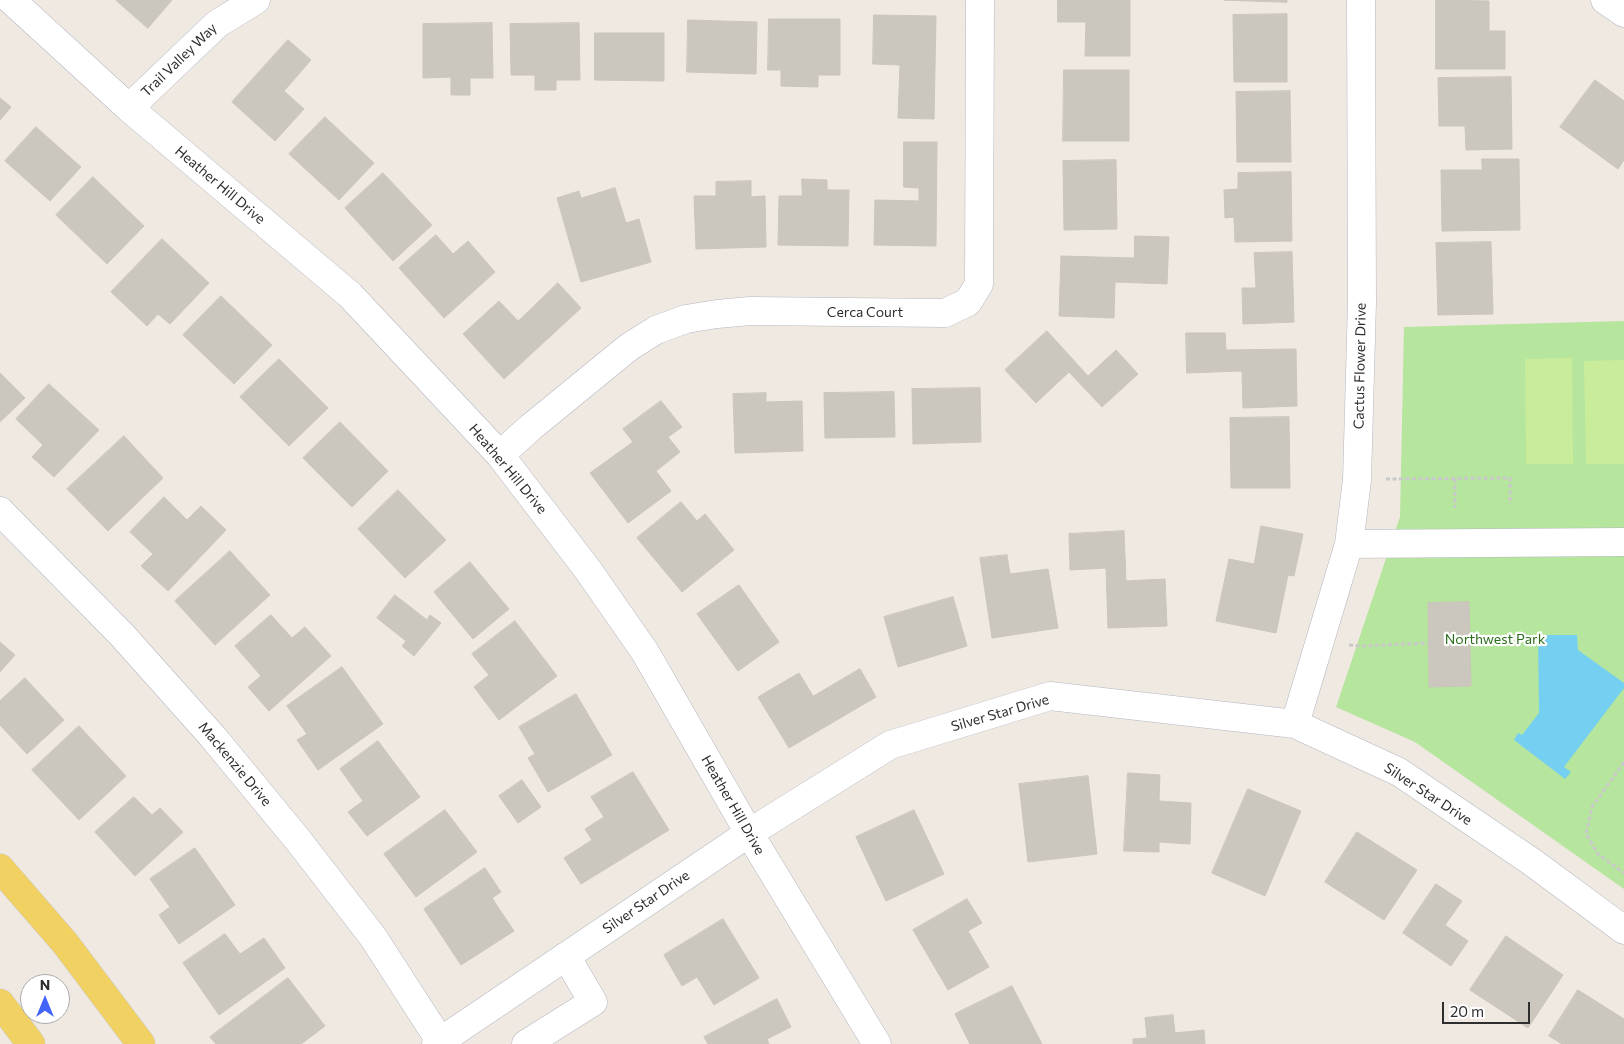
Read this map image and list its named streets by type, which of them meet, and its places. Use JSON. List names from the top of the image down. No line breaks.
{"streets":{"street":["Trail Valley Way","Heather Hill Drive","Cerca Court","Cactus Flower Drive","Silver Star Drive","Mackenzie Drive"]},"crossings":[["Trail Valley Way","Heather Hill Drive"],["Heather Hill Drive","Cerca Court"],["Heather Hill Drive","Silver Star Drive"],["Cactus Flower Drive","Silver Star Drive"],["Silver Star Drive","Mackenzie Drive"]],"parks":["Northwest Park"],"scale_bar":"20 m","north":"top"}
